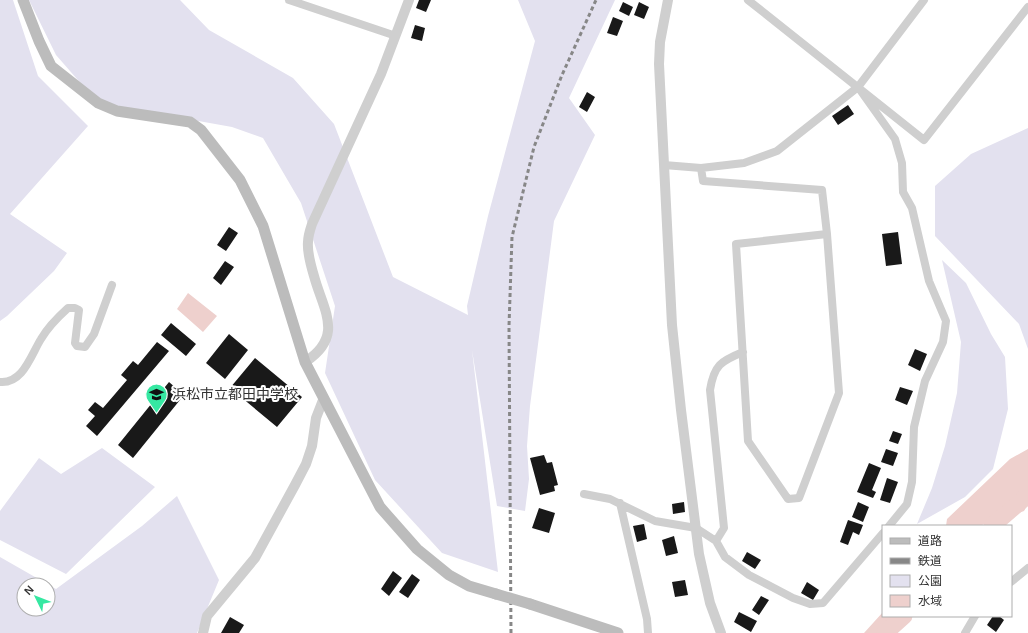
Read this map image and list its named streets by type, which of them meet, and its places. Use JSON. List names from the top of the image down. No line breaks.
{"places":{"school or university":["浜松市立都田中学校"]},"legend":["道路","鉄道","公園","水域"],"north":"top left"}
